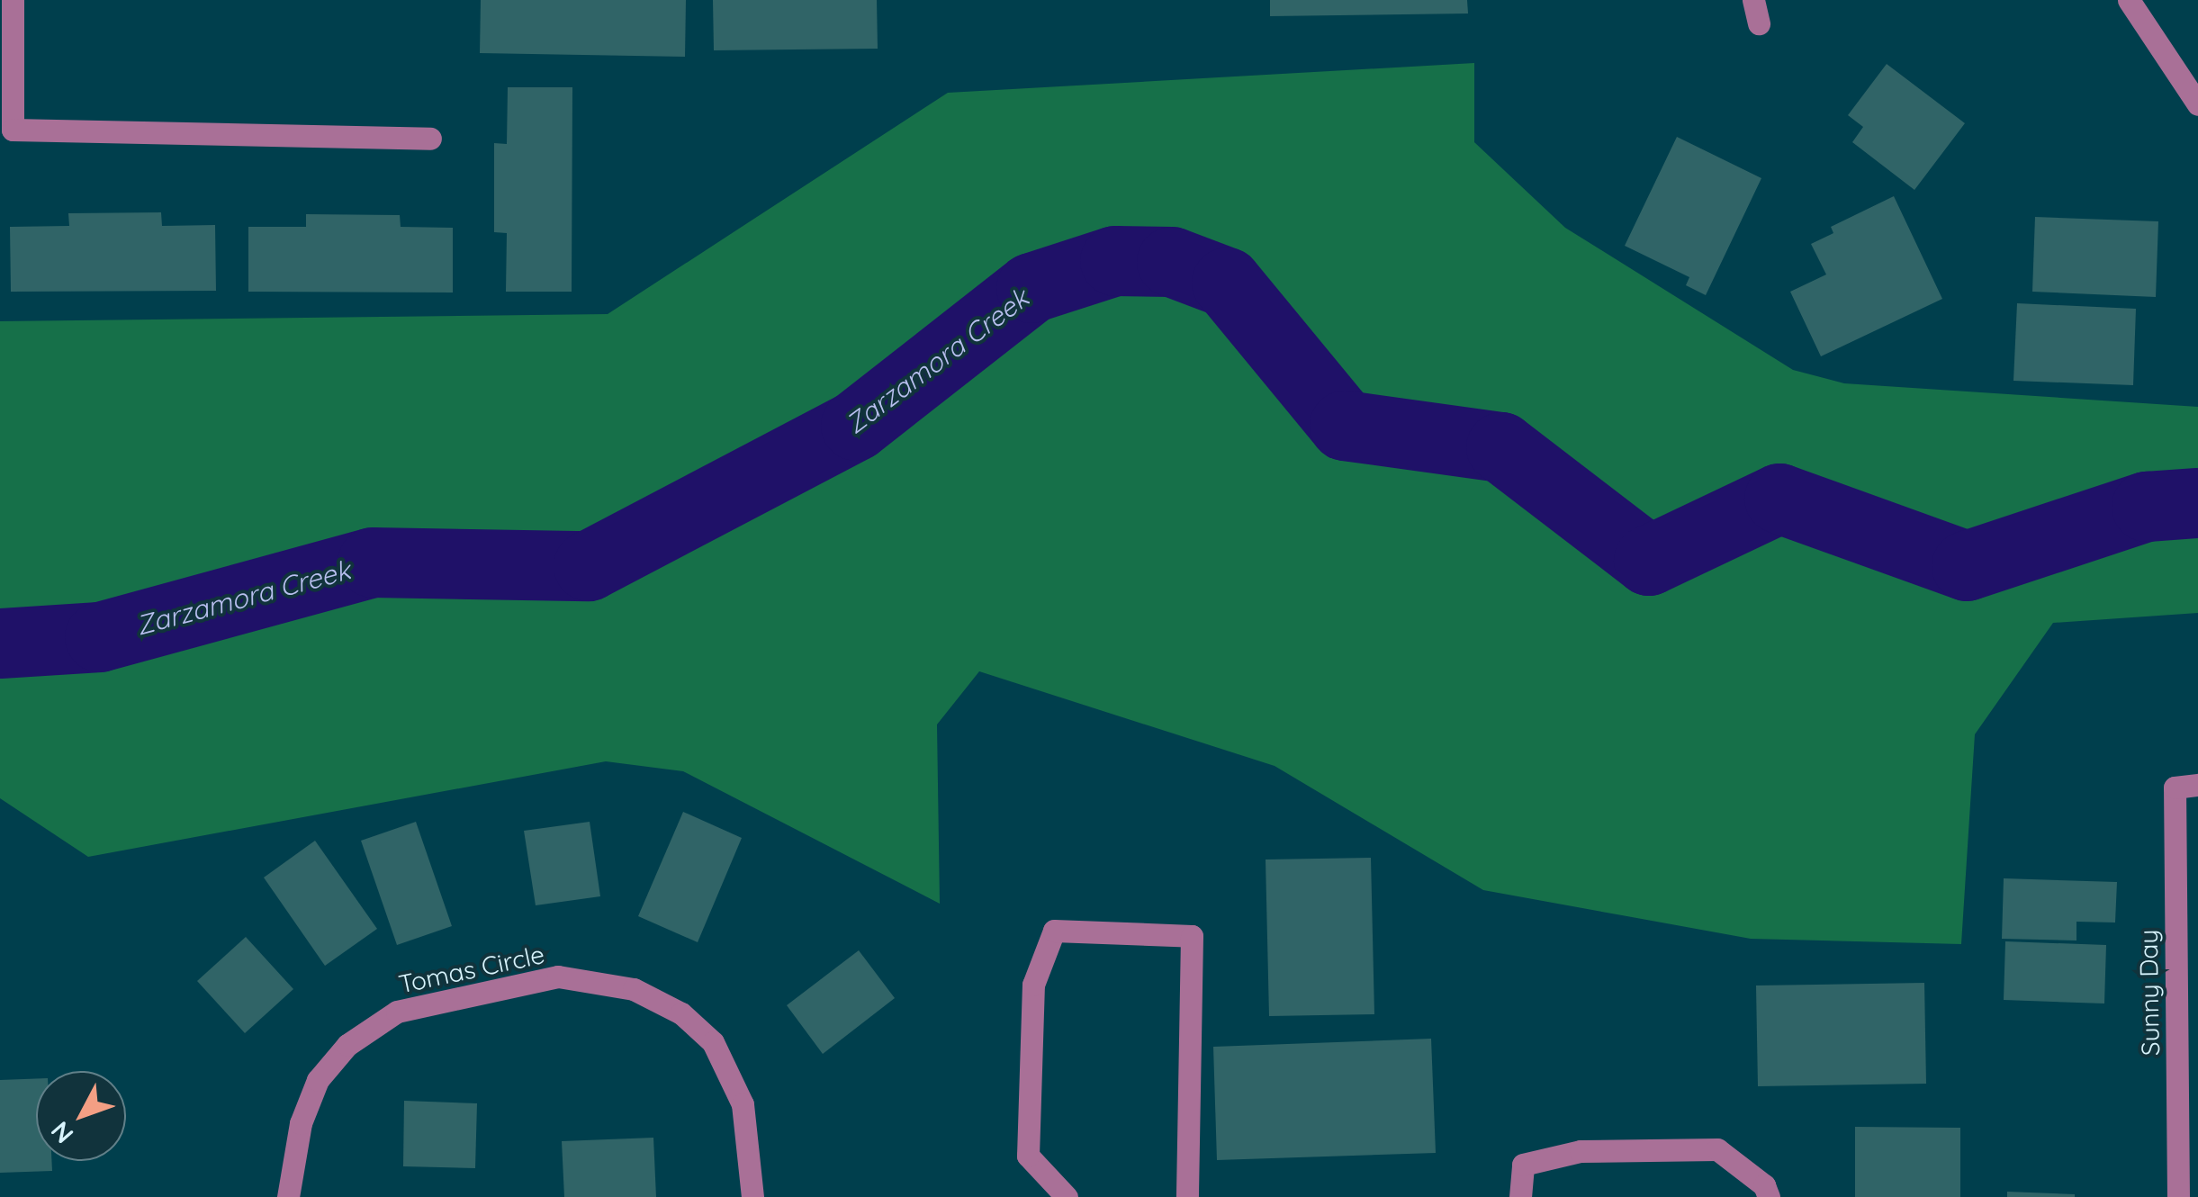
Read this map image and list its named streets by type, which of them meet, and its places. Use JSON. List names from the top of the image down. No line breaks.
{"streets":{"street":["Tomas Circle","Sunny Day"]},"water":["Zarzamora Creek"],"north":"bottom left"}
